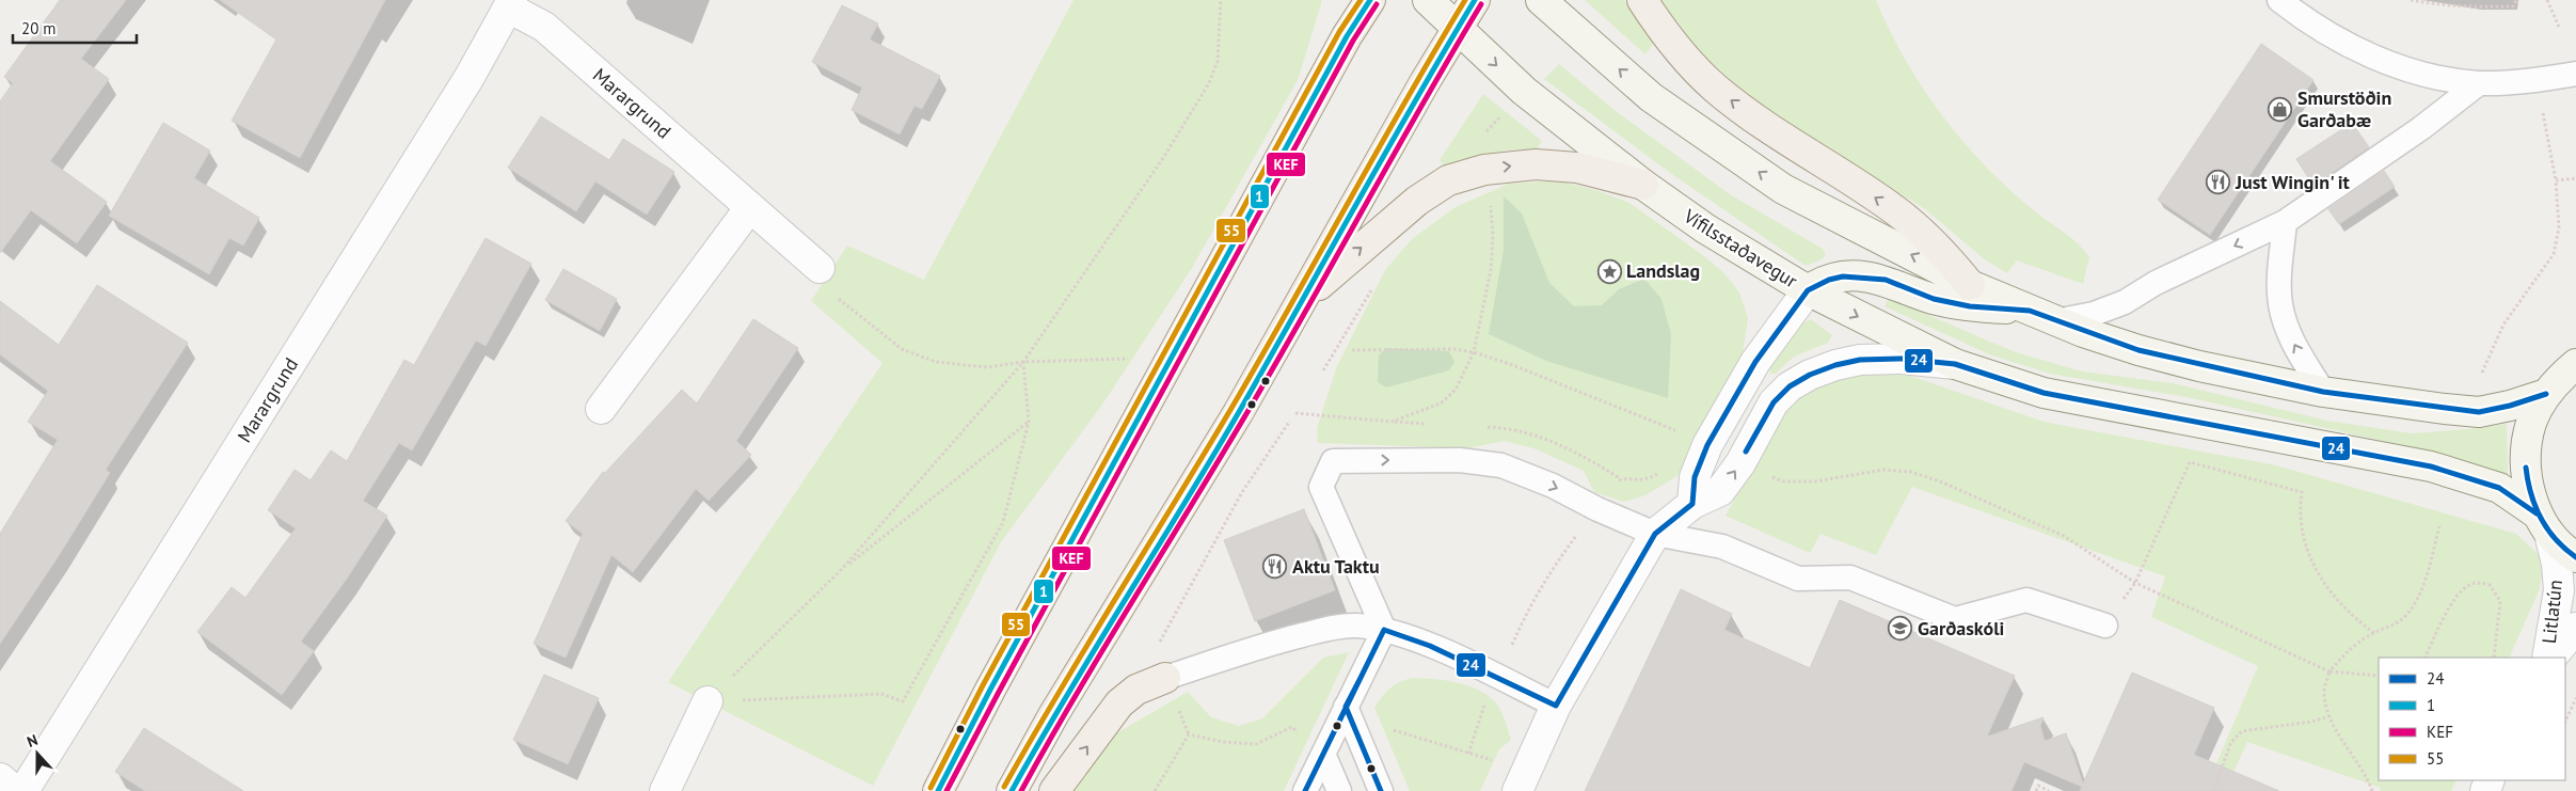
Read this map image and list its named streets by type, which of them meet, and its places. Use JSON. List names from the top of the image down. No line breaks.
{"streets":{"main road":["Vífilsstaðavegur"],"street":["Marargrund","Litlatún"]},"crossings":[["Vífilsstaðavegur","Litlatún"]],"places":{"shop":["Smurstöðin Garðabæ"],"restaurant":["Just Wingin' it","Aktu Taktu"],"place":["Landslag"],"school or university":["Garðaskóli"]},"lines":["transit line 1","transit line 55","transit line KEF","transit line 24"],"legend":["24","1","KEF","55"],"scale_bar":"20 m","north":"top"}
